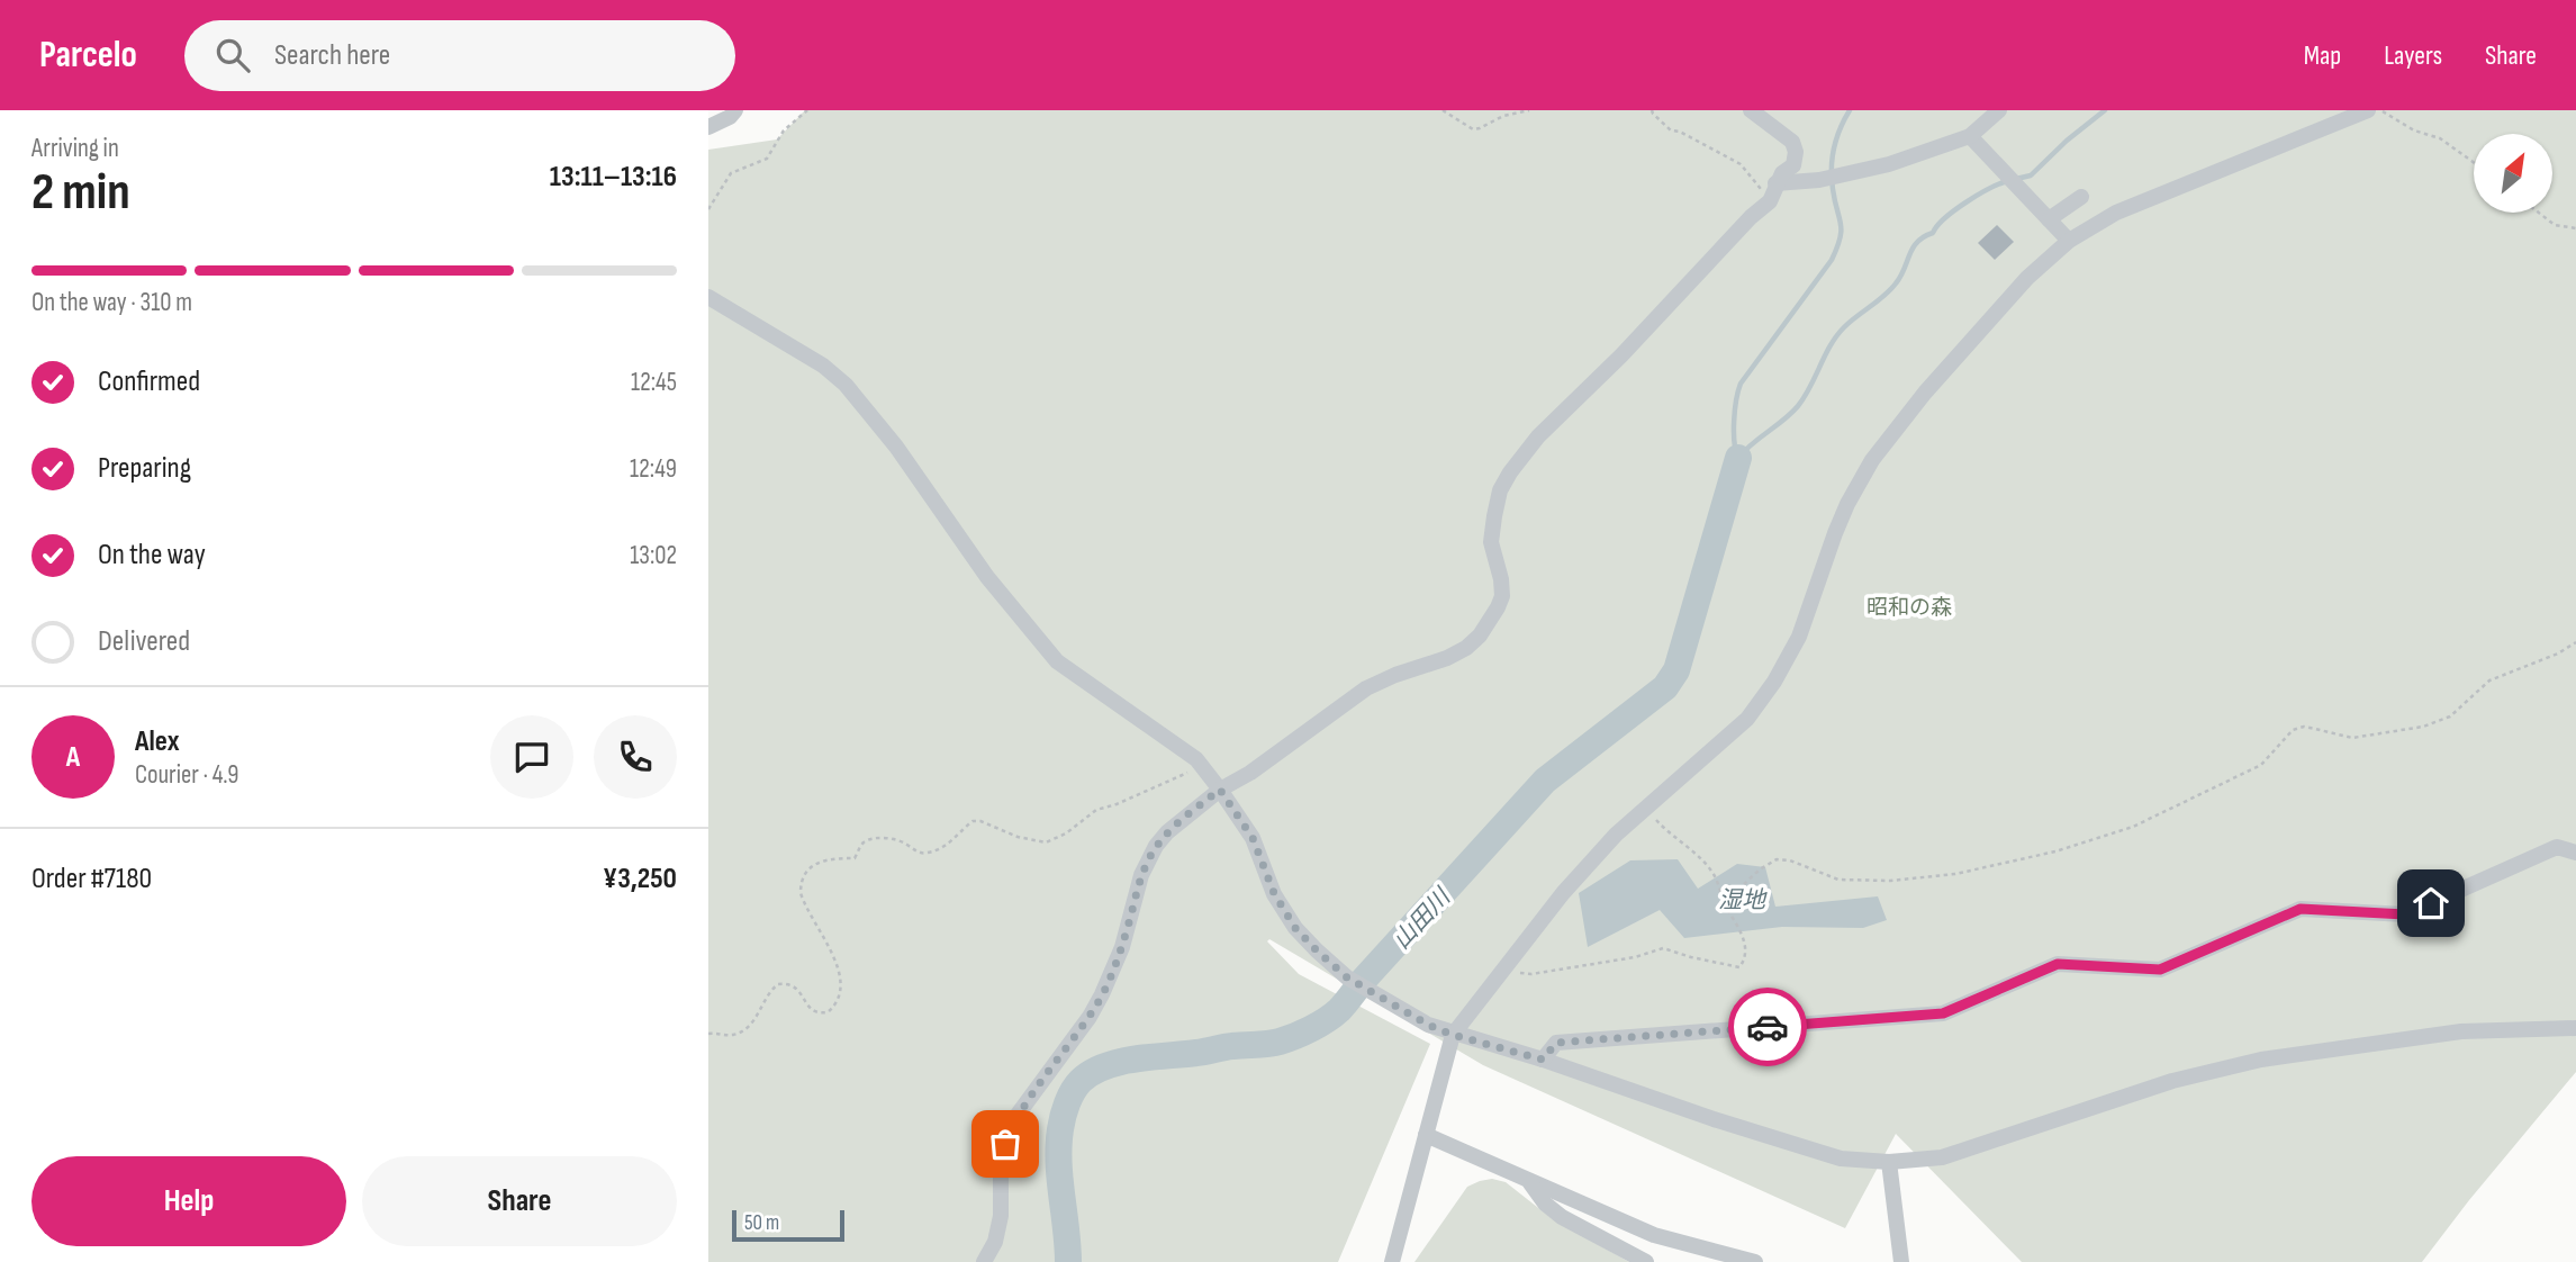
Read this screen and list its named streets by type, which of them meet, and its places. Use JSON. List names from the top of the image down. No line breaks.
{"water":["湿地","山田川"],"parks":["昭和の森"],"scale_bar":"50 m","north":"top right","page":{"header":"Parcelo","search":"Search here","nav":["Map","Layers","Share"],"heading":["2 min","Arriving in","13:11–13:16"],"panel":["Alex","Courier · 4.9","Order #7180","¥3,250"],"bar":"On the way · 310 m","list":[["Confirmed","12:45"],["Preparing","12:49"],["On the way","13:02"],"Delivered"],"round":"A","buttons":["Help","Share"],"scale":"50 m"}}
